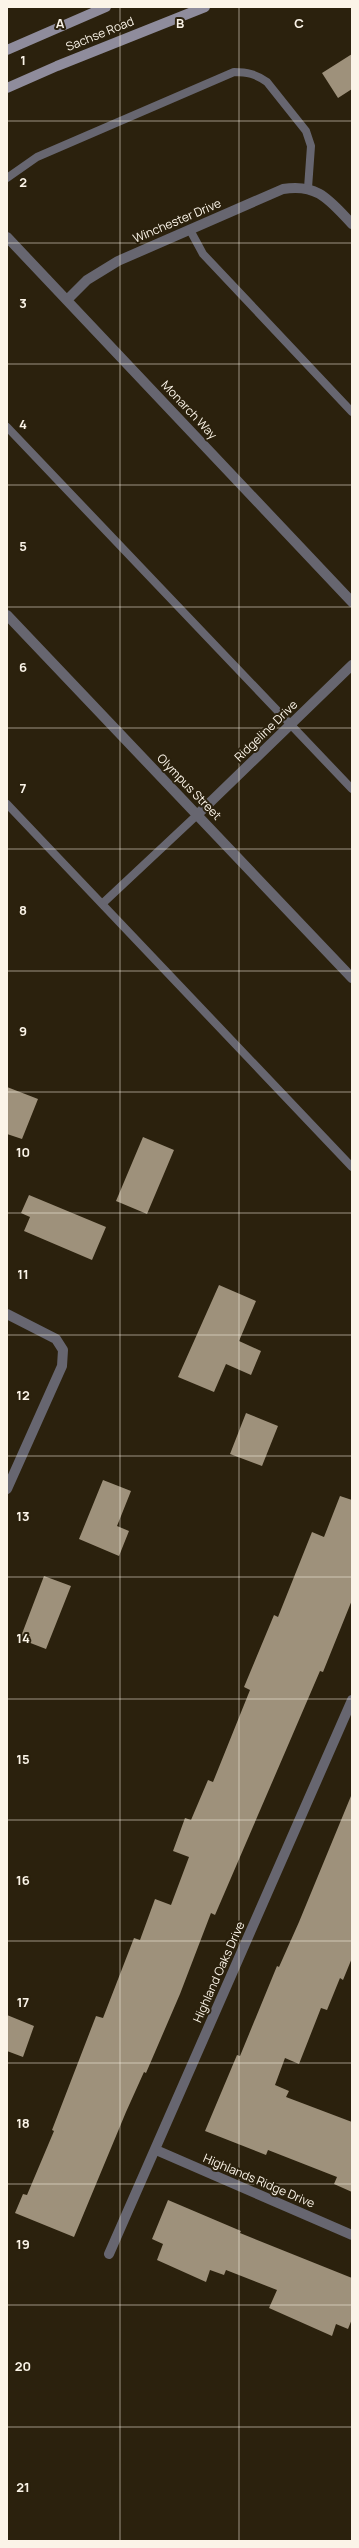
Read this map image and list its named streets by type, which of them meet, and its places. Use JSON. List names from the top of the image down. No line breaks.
{"streets":{"main road":["Sachse Road"],"street":["Winchester Drive","Monarch Way","Ridgeline Drive","Olympus Street","Highland Oaks Drive","Highlands Ridge Drive"]},"crossings":[["Winchester Drive","Monarch Way"],["Ridgeline Drive","Olympus Street"],["Highland Oaks Drive","Highlands Ridge Drive"]],"grid":{"columns":["A","B","C"],"rows":["1","2","3","4","5","6","7","8","9","10","11","12","13","14","15","16","17","18","19","20","21"]}}
